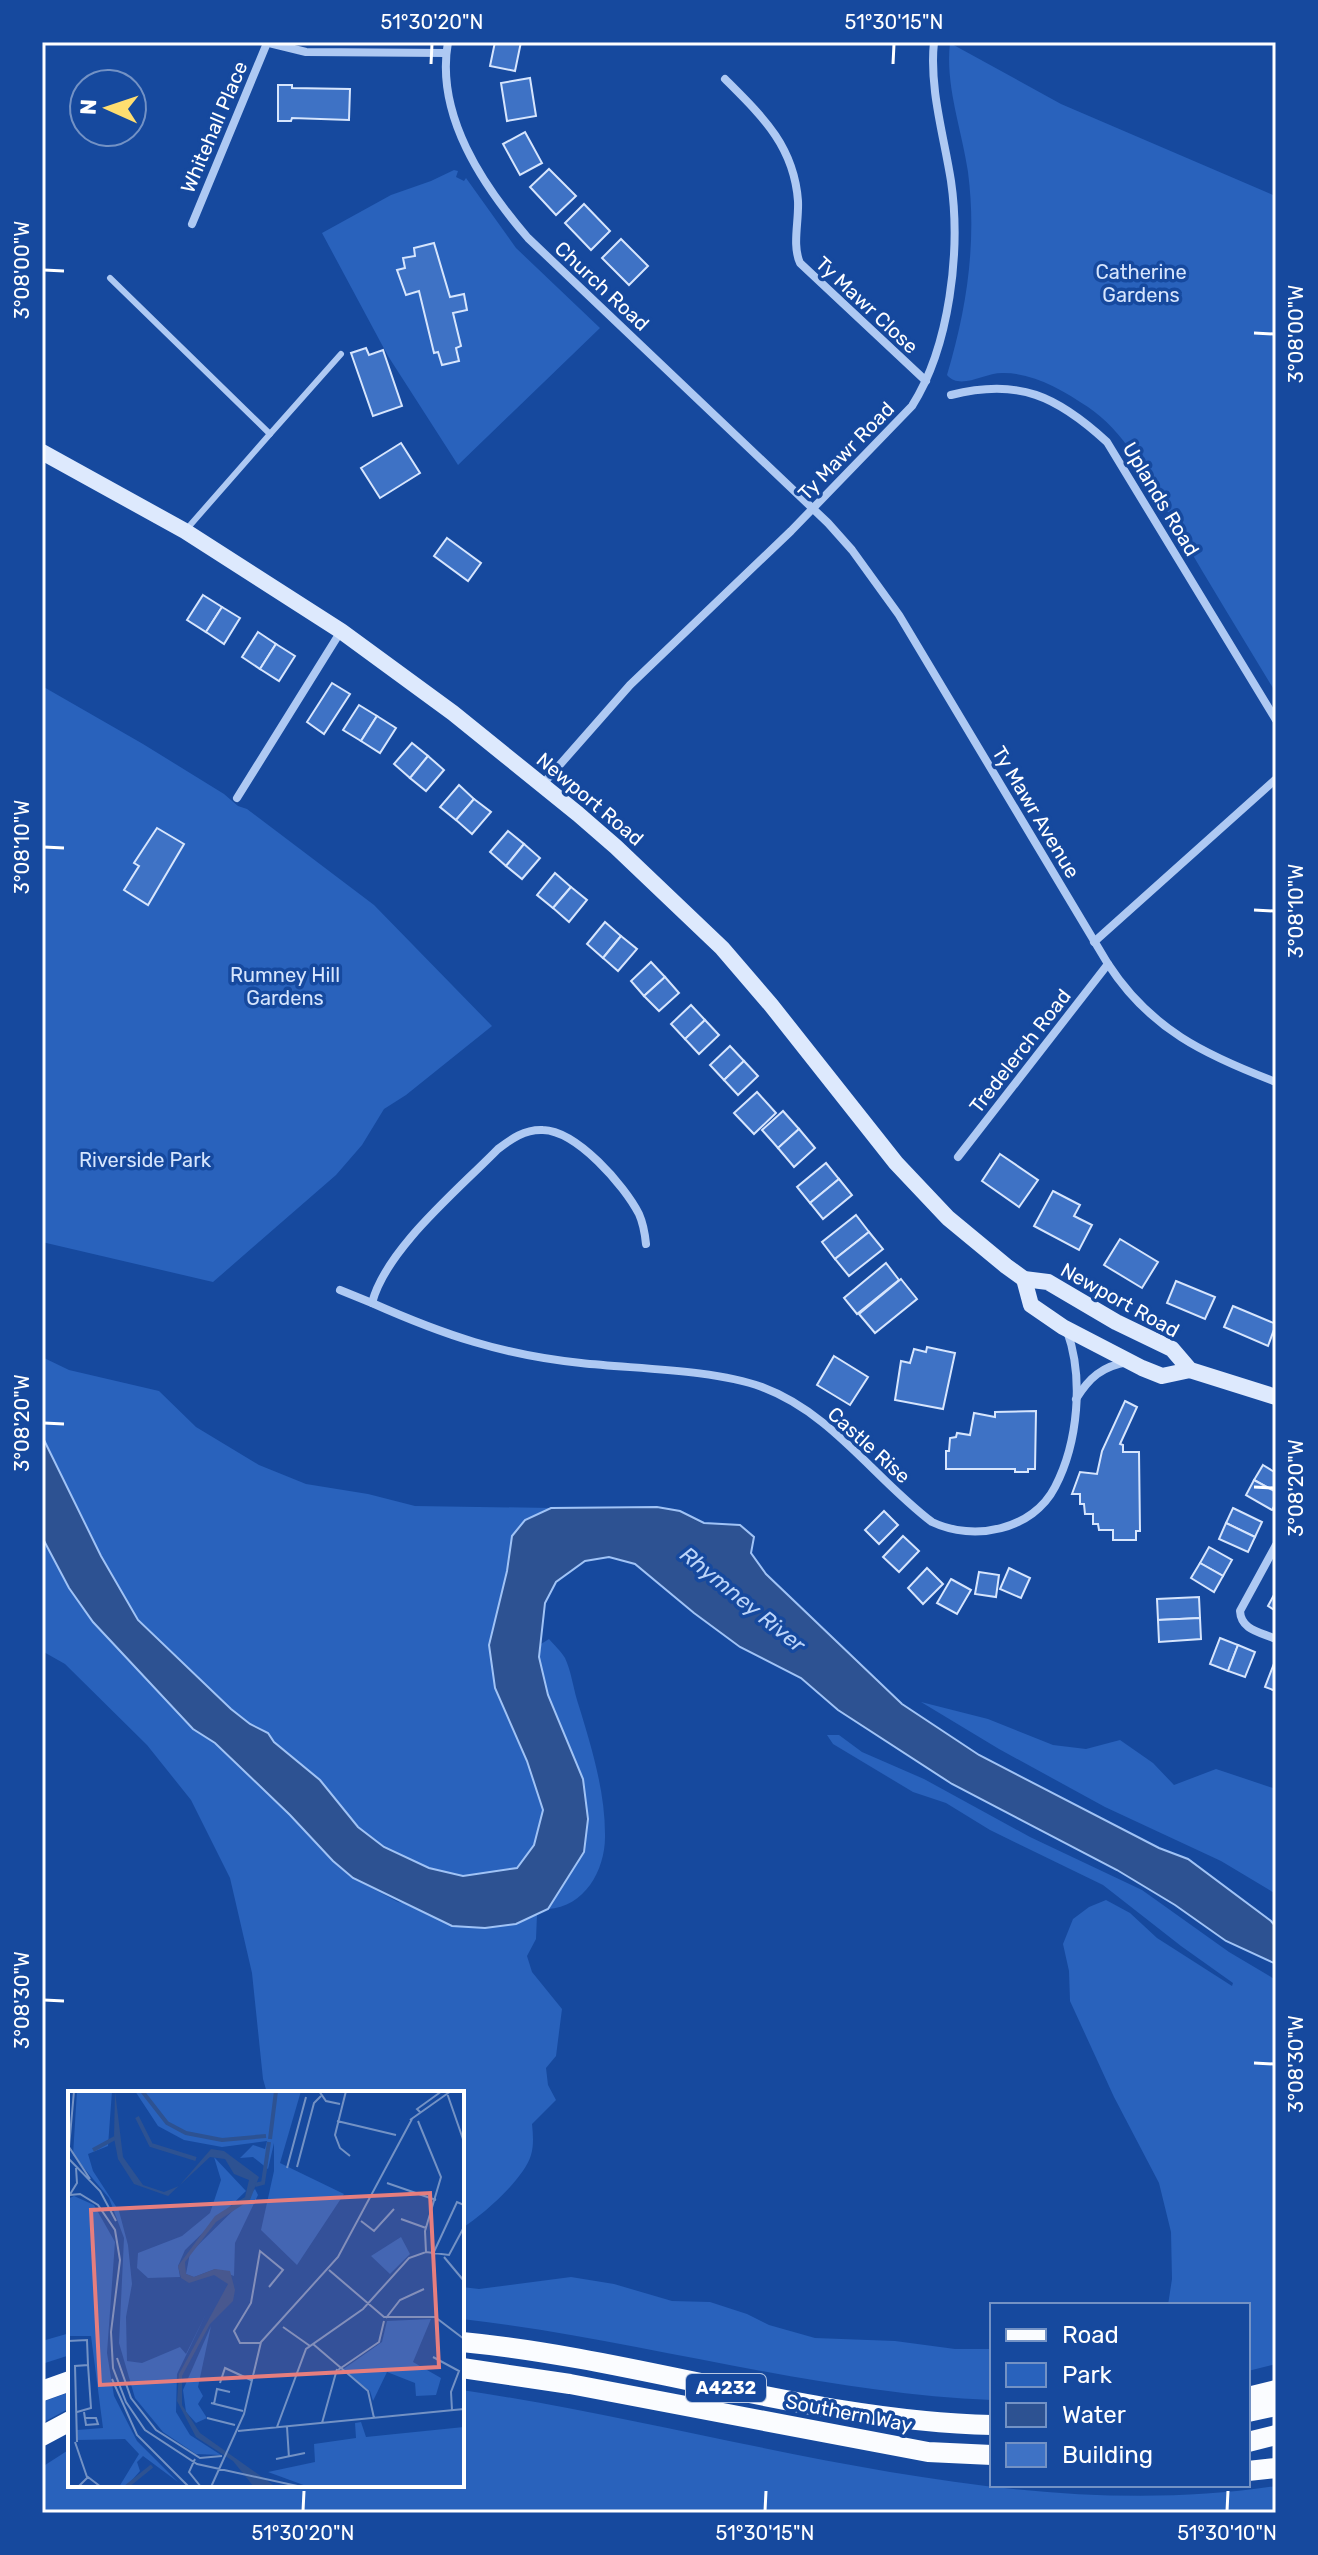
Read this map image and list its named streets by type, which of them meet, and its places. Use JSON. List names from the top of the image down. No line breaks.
{"streets":{"main road":["Newport Road","A4232","Southern Way"],"street":["Whitehall Place","Church Road","Ty Mawr Close","Ty Mawr Road","Uplands Road","Ty Mawr Avenue","Tredelerch Road","Castle Rise"]},"crossings":[["Church Road","Ty Mawr Road"],["Church Road","Ty Mawr Avenue"],["Ty Mawr Close","Ty Mawr Road"],["Ty Mawr Road","Newport Road"],["Ty Mawr Road","Ty Mawr Avenue"],["Newport Road","Castle Rise"],["Ty Mawr Avenue","Tredelerch Road"]],"water":["Rhymney River"],"parks":["Catherine Gardens","Rumney Hill Gardens","Riverside Park"],"legend":["Road","Park","Water","Building"],"north":"left","coordinates":["51°30'20\"N","51°30'15\"N","3°08'00\"W","3°08'10\"W","3°08'20\"W","3°08'30\"W","51°30'10\"N"]}
